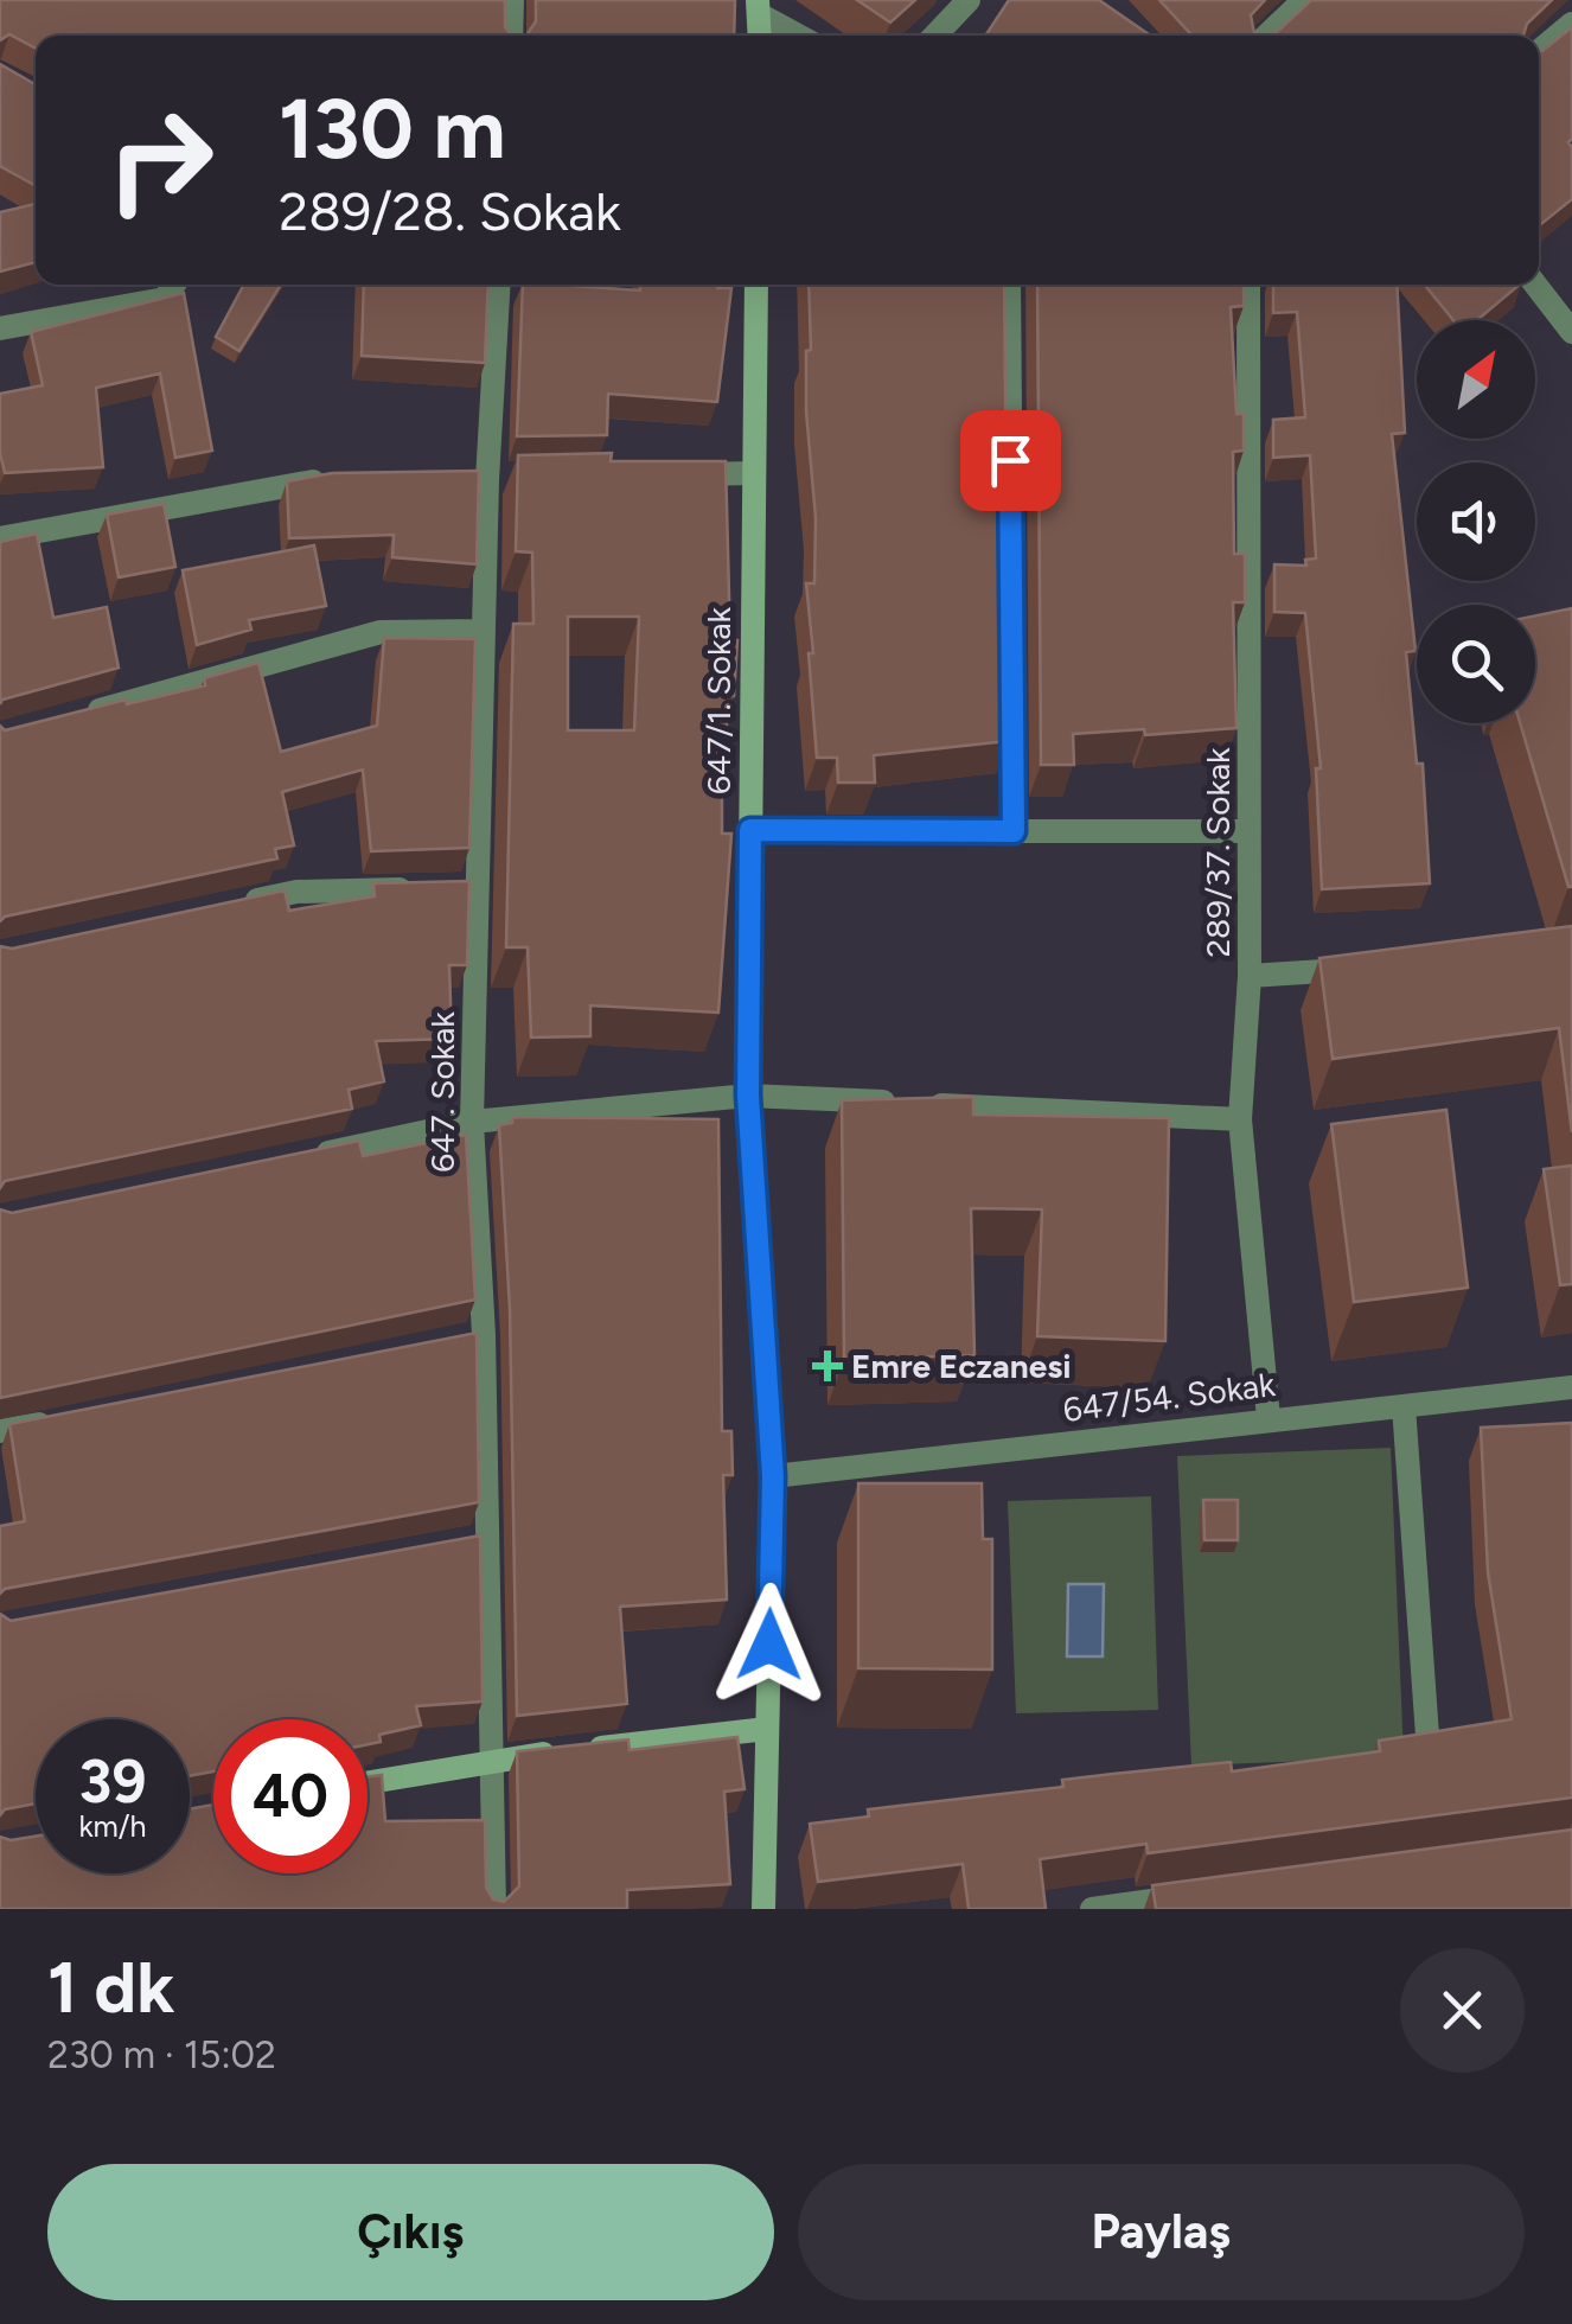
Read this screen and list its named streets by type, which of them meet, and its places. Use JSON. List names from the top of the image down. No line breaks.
{"streets":{"street":["647/1. Sokak","289/37. Sokak","647. Sokak","647/54. Sokak"]},"crossings":[["647/1. Sokak","647/54. Sokak"],["289/37. Sokak","647/54. Sokak"]],"places":{"health":["Emre Eczanesi"]},"north":"top right","page":{"turn":["130 m","289/28. Sokak"],"speed":"39 km/h","limit":"40","heading":["1 dk","230 m · 15:02"],"buttons":["Çıkış","Paylaş"]}}
